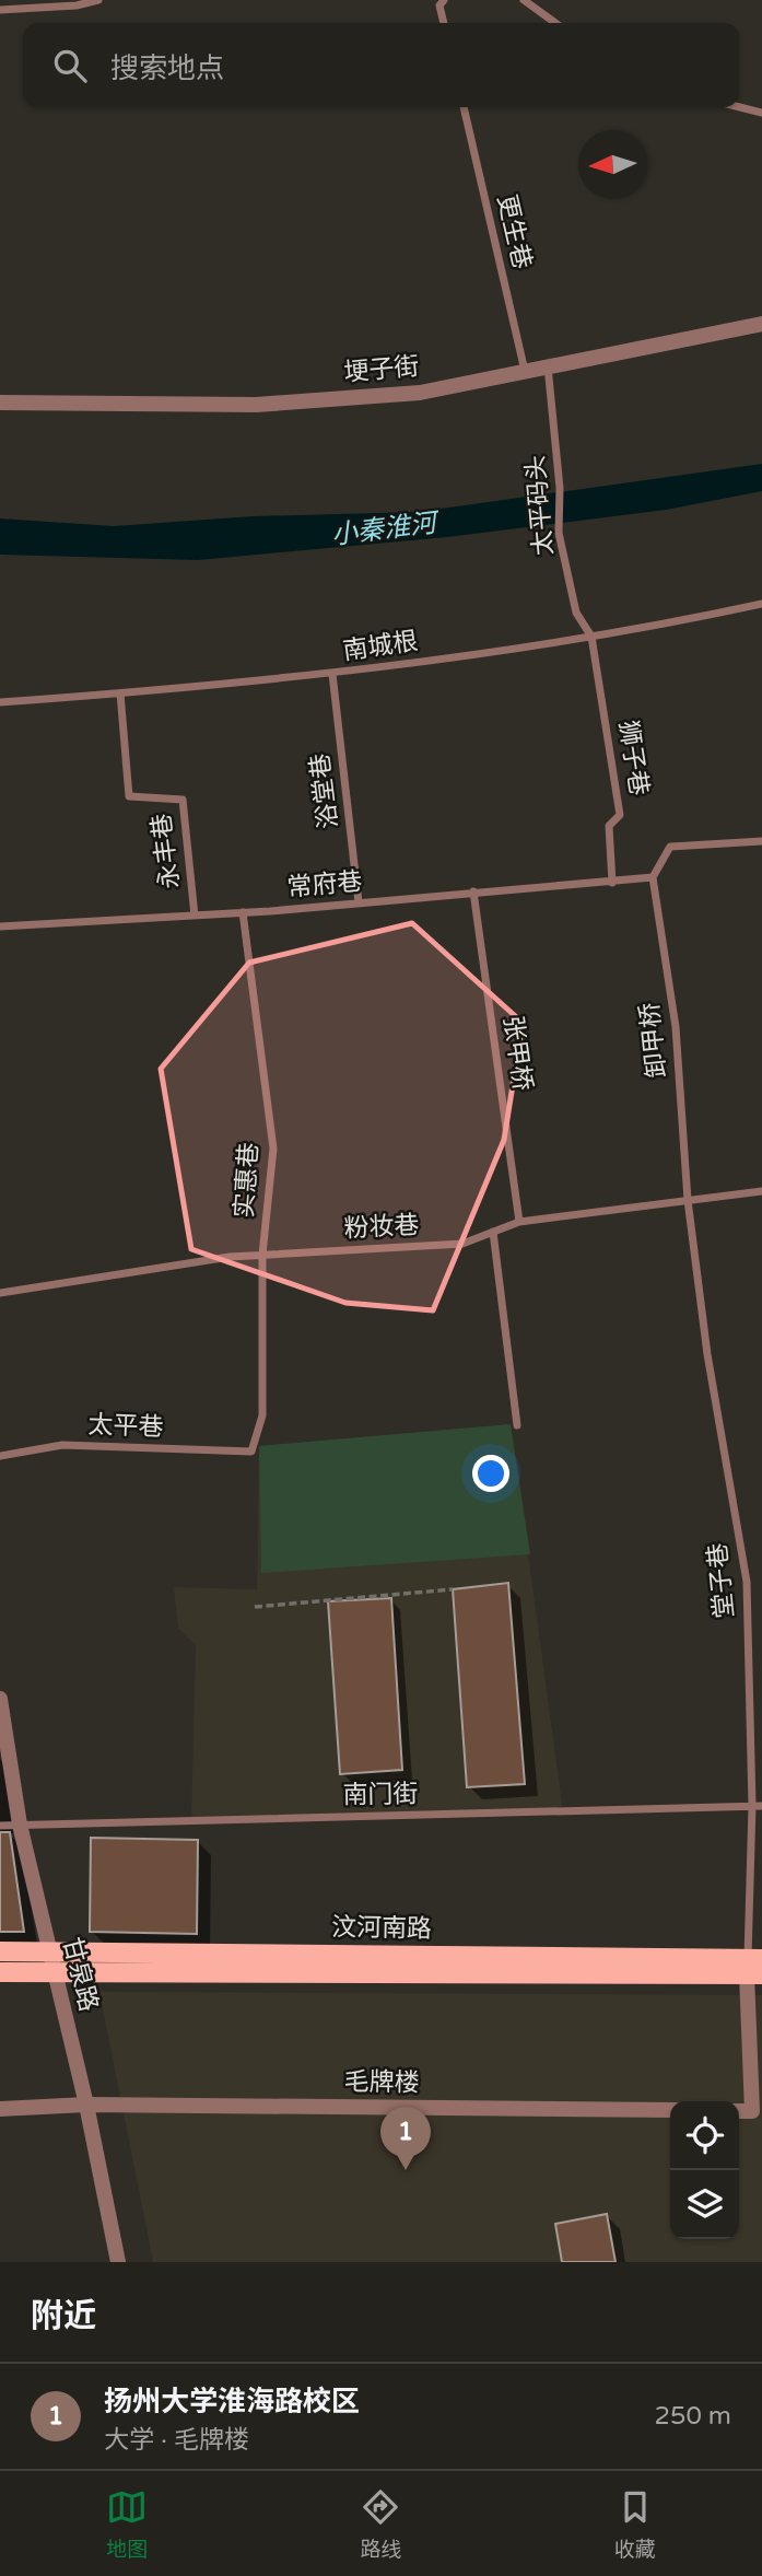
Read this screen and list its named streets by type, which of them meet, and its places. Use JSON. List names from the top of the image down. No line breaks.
{"streets":{"main road":["汶河南路"],"street":["埂子街","甘泉路","毛牌楼"],"lane":["更生巷","太平码头","南城根","狮子巷","浴堂巷","永丰巷","常府巷","卸甲桥","张甲桥","实惠巷","粉妆巷","太平巷","堂子巷","南门街"]},"crossings":[["更生巷","埂子街"],["埂子街","太平码头"],["太平码头","南城根"],["太平码头","狮子巷"],["南城根","狮子巷"],["南城根","浴堂巷"],["南城根","永丰巷"],["狮子巷","常府巷"],["浴堂巷","常府巷"],["永丰巷","常府巷"],["常府巷","卸甲桥"],["常府巷","张甲桥"],["常府巷","实惠巷"],["卸甲桥","粉妆巷"],["卸甲桥","堂子巷"],["张甲桥","粉妆巷"],["实惠巷","粉妆巷"],["实惠巷","太平巷"],["粉妆巷","堂子巷"],["堂子巷","南门街"],["堂子巷","汶河南路"],["南门街","甘泉路"],["汶河南路","甘泉路"],["甘泉路","毛牌楼"]],"water":["小秦淮河"],"north":"left","page":{"search":"搜索地点","pins":"1","heading":"附近","list":[{"mark":"1","name":"扬州大学淮海路校区","note":"大学 · 毛牌楼","value":"250 m"}],"nav":["地图","路线","收藏"]}}
